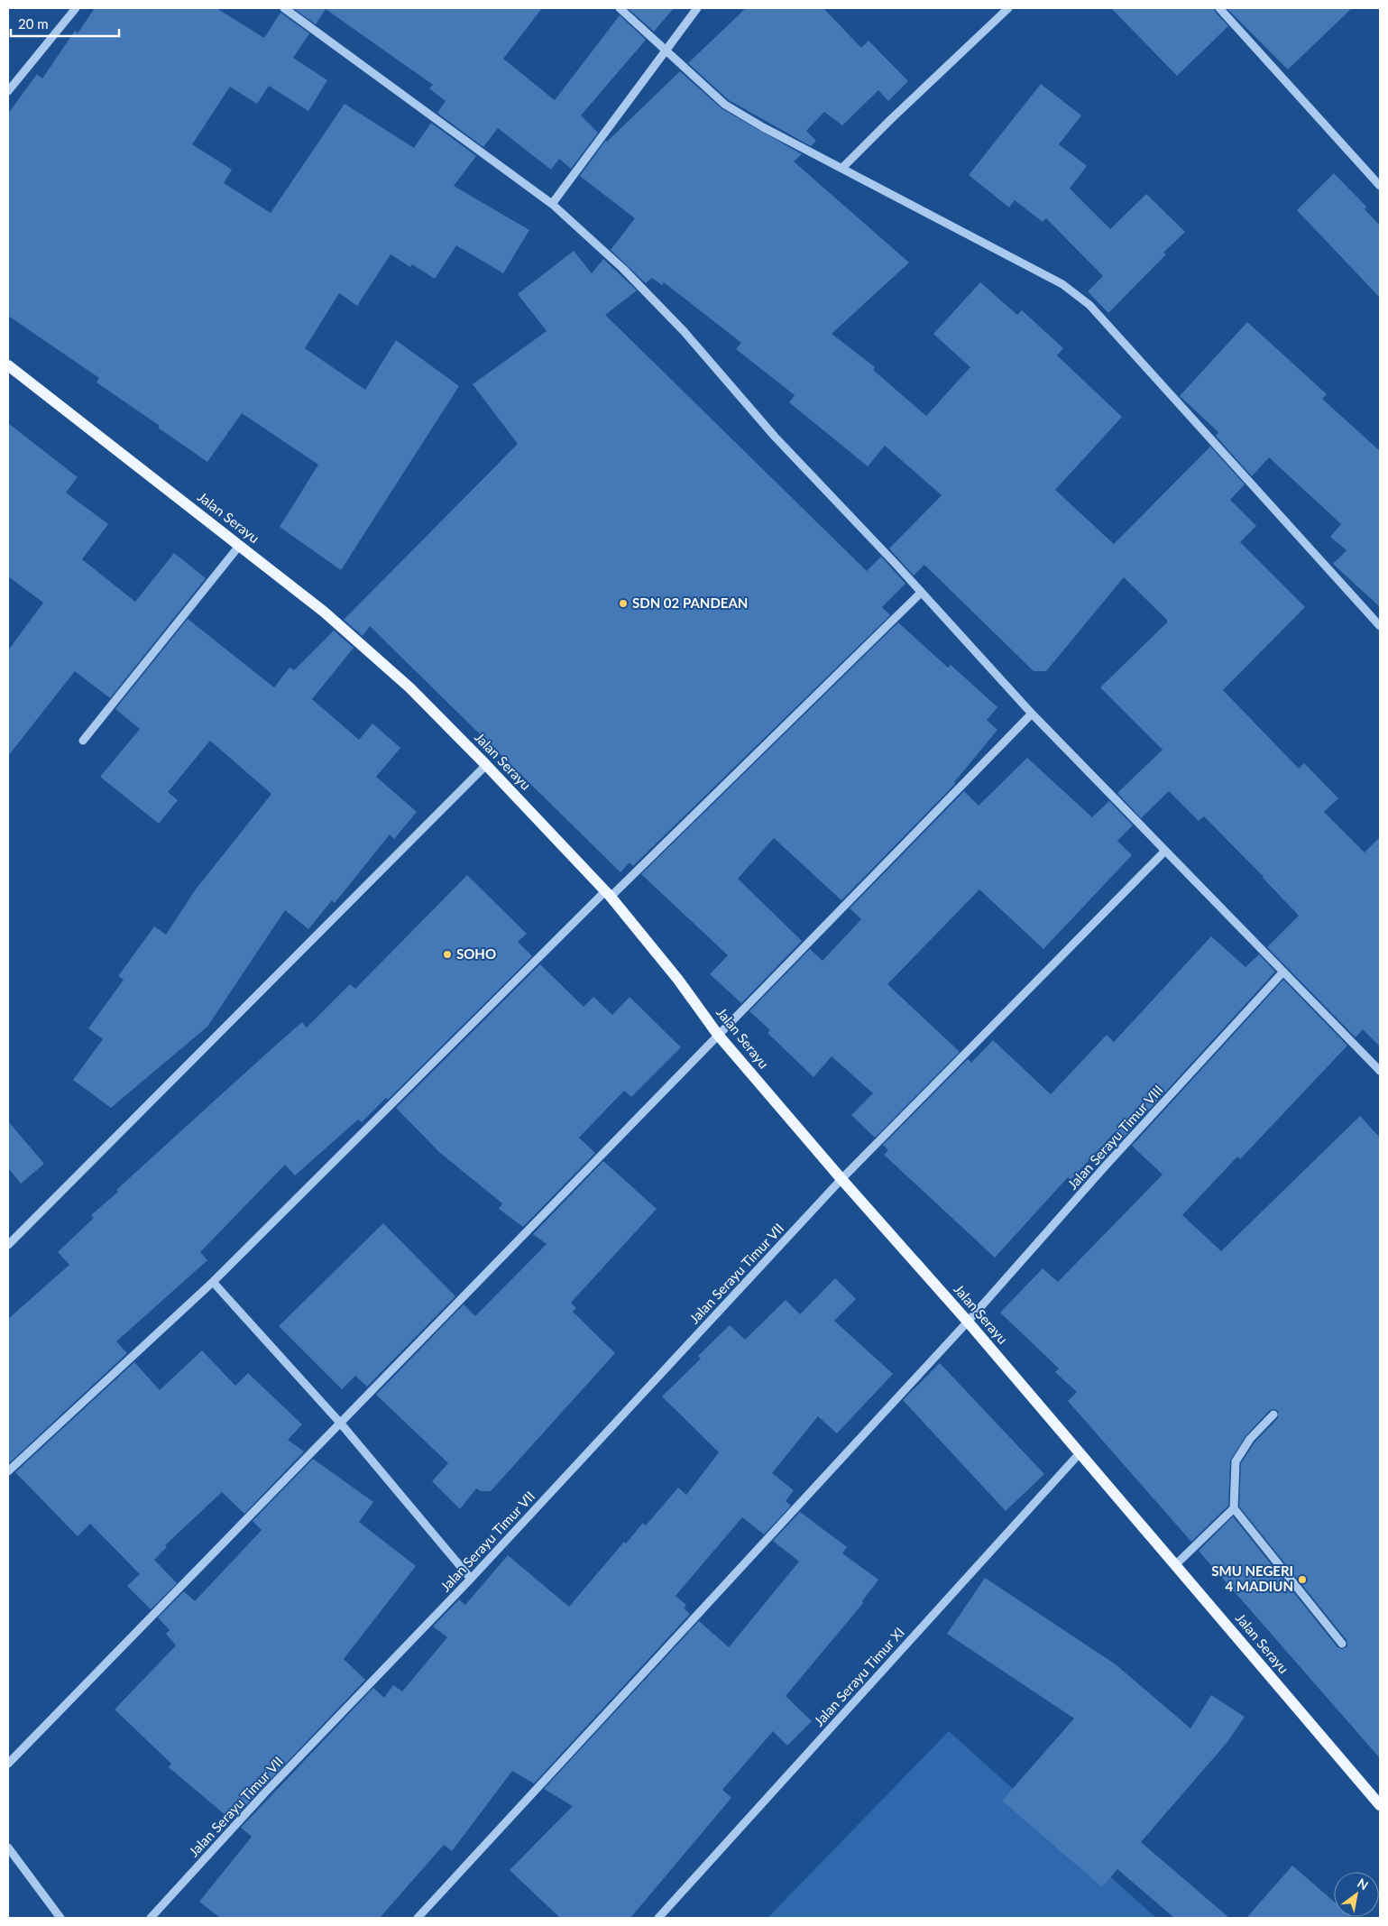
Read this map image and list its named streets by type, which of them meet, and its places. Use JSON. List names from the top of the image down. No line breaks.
{"streets":{"main road":["Jalan Serayu"],"street":["Jalan Serayu Timur VIII","Jalan Serayu Timur VII","Jalan Serayu Timur XI"]},"crossings":[["Jalan Serayu","Jalan Serayu Timur VIII"],["Jalan Serayu","Jalan Serayu Timur VII"],["Jalan Serayu","Jalan Serayu Timur XI"]],"places":["SDN 02 PANDEAN","SOHO","SMU NEGERI 4 MADIUN"],"scale_bar":"20 m","north":"top right"}
